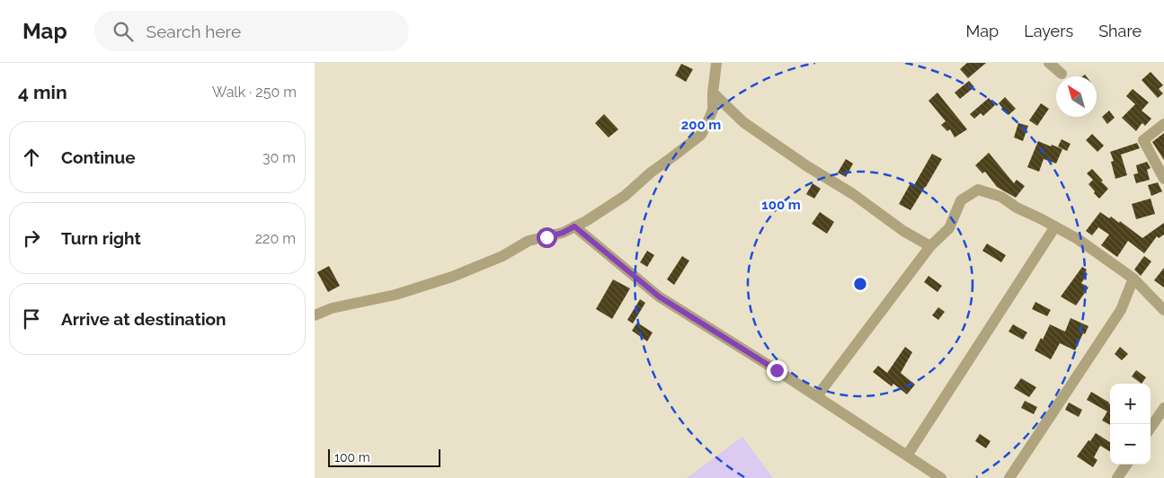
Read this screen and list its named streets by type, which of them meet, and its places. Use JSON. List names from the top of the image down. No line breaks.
{"scale_bar":"100 m","north":"top left","page":{"header":"Map","search":"Search here","nav":["Map","Layers","Share"],"heading":["4 min","Walk · 250 m"],"list":[["Continue","30 m"],["Turn right","220 m"],"Arrive at destination"],"map_buttons":["+","−"],"scale":"100 m"},"rings":["200 m","100 m"]}
